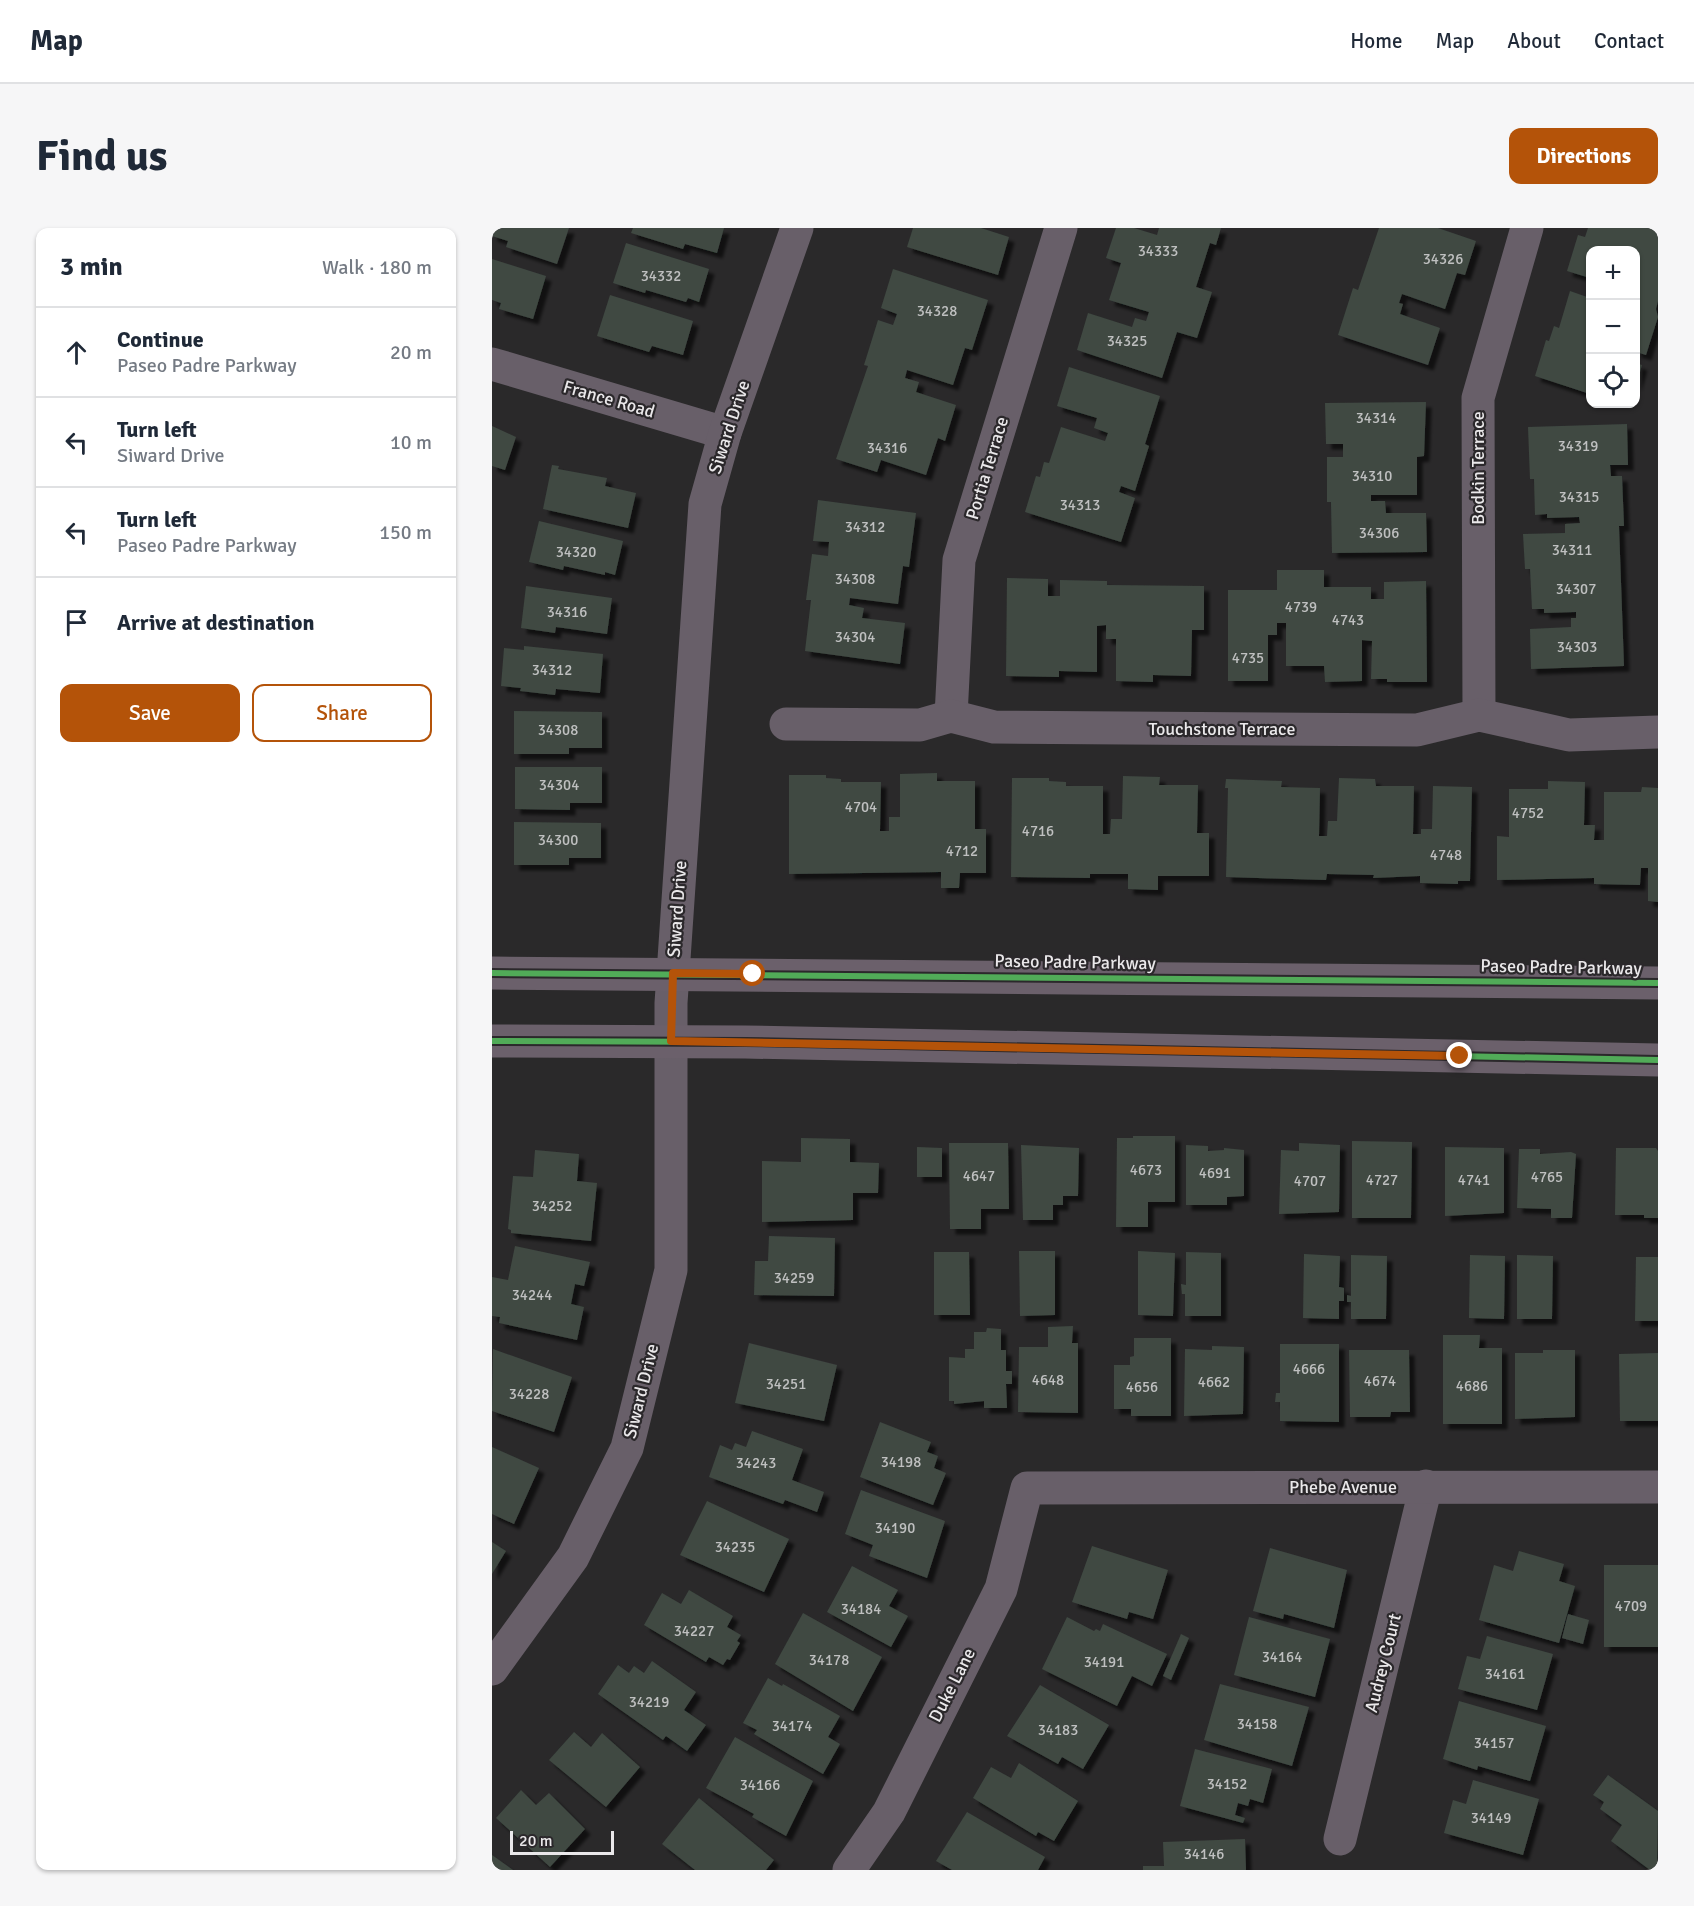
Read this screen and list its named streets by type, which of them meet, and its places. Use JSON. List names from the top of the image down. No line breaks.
{"streets":{"main road":["Paseo Padre Parkway"],"street":["France Road","Siward Drive","Portia Terrace","Bodkin Terrace","Touchstone Terrace","Phebe Avenue","Audrey Court","Duke Lane"]},"crossings":[["France Road","Siward Drive"],["Siward Drive","Paseo Padre Parkway"],["Portia Terrace","Touchstone Terrace"],["Bodkin Terrace","Touchstone Terrace"],["Phebe Avenue","Audrey Court"],["Phebe Avenue","Duke Lane"]],"house_numbers":["34333","34326","34332","34328","34325","34314","34319","34316","34310","34315","34313","34312","34306","34311","34320","34308","34307","4739","34316","4743","34304","34303","4735","34312","34308","34304","4704","4752","4716","34300","4712","4748","4673","4691","4647","4765","4727","4741","4707","34252","34259","34244","4666","4648","4674","4662","34251","4686","4656","34228","34198","34243","34190","34235","4709","34184","34227","34164","34178","34191","34161","34219","34158","34174","34183","34157","34152","34166","34149","34146"],"scale_bar":"20 m","page":{"header":"Map","nav":["Home","Map","About","Contact"],"buttons":["Directions",["Save","Share"]],"title":"Find us","heading":["3 min","Walk · 180 m"],"map_buttons":["+","−"],"list":[["Continue","Paseo Padre Parkway","20 m"],["Turn left","Siward Drive","10 m"],["Turn left","Paseo Padre Parkway","150 m"],"Arrive at destination"],"scale":"20 m"}}
